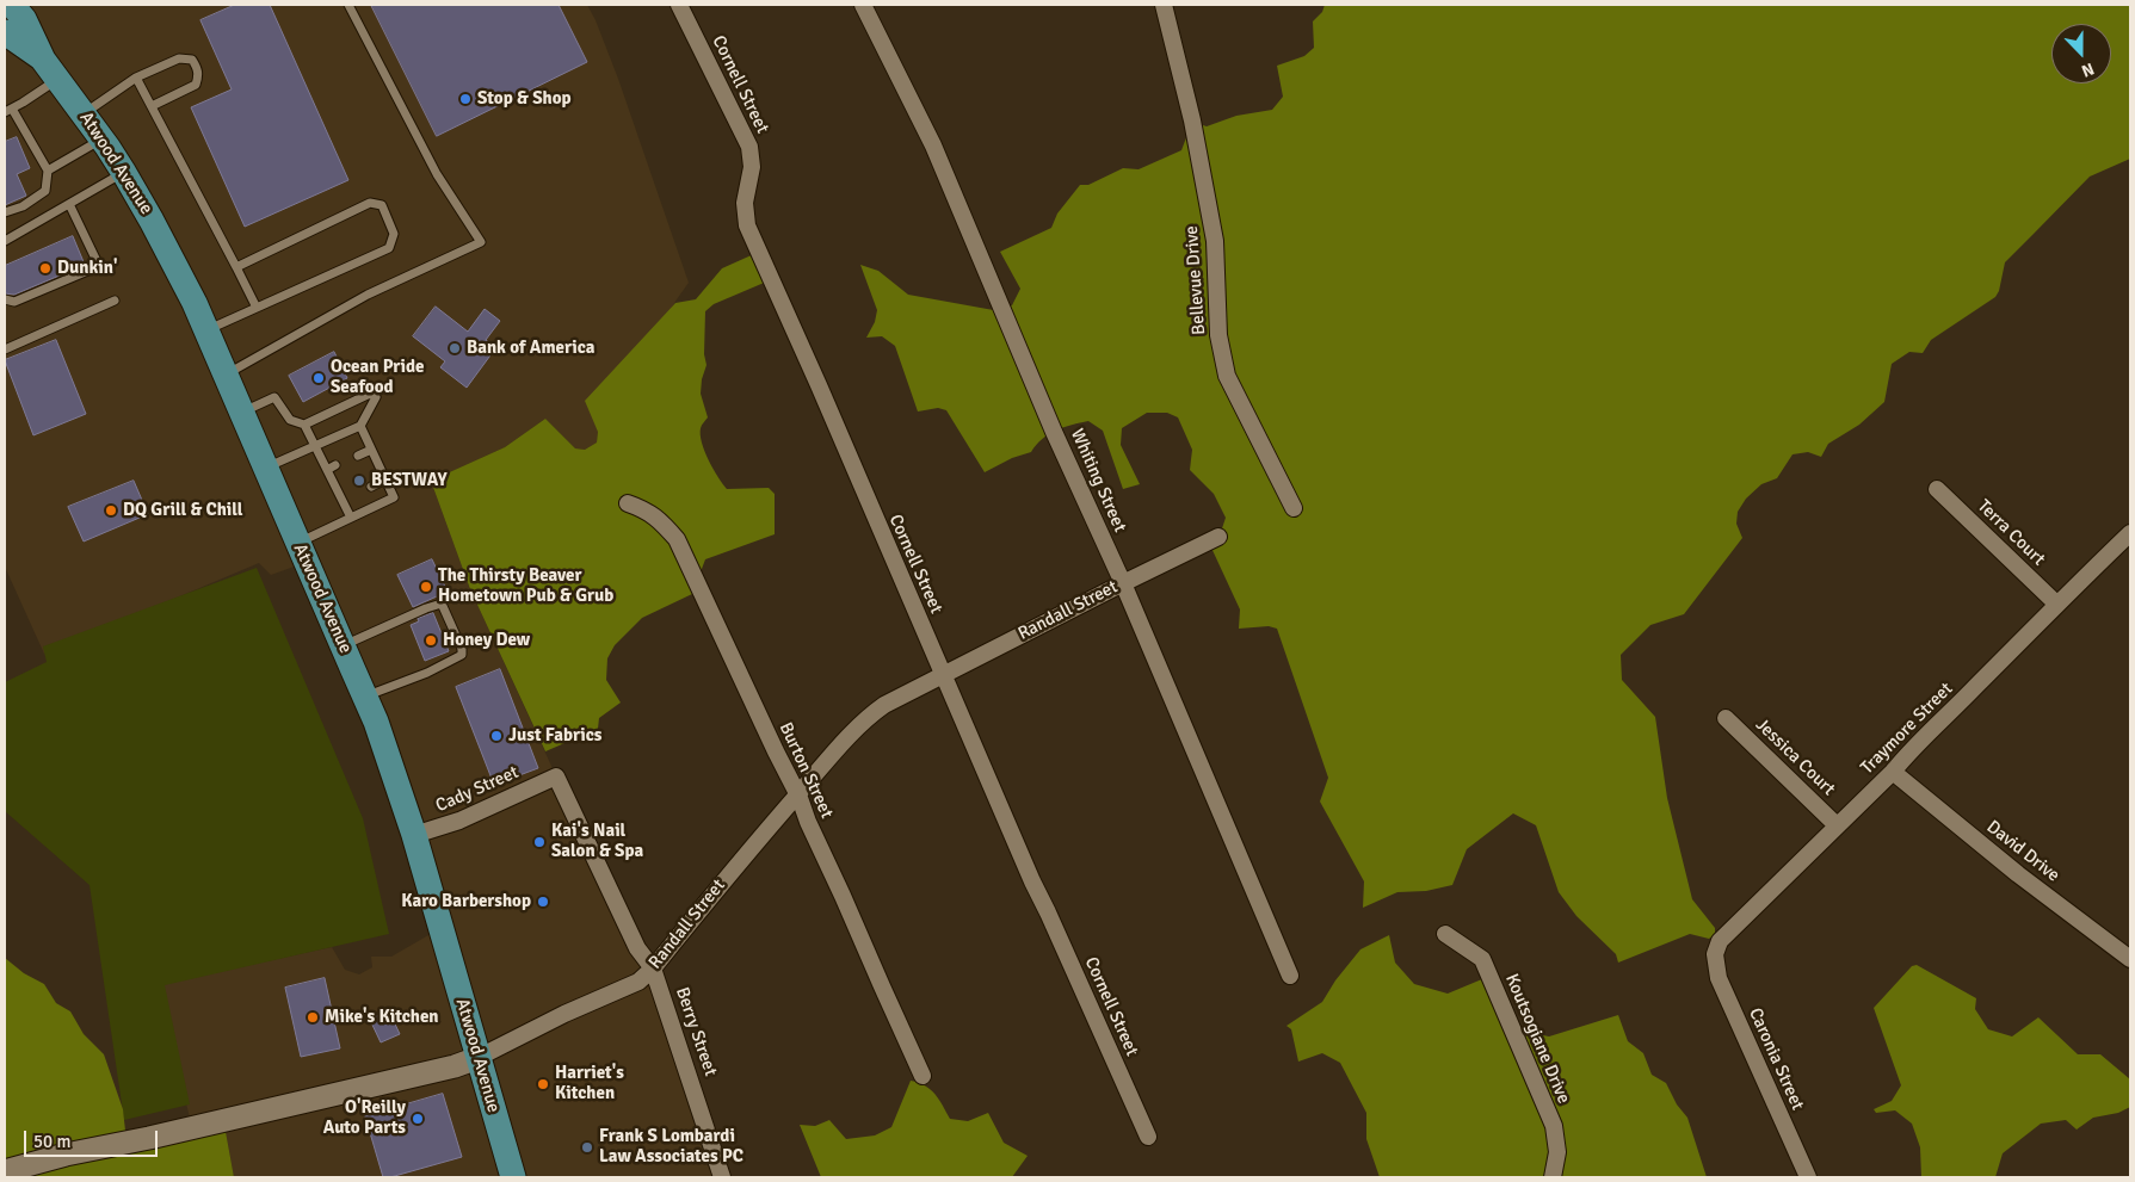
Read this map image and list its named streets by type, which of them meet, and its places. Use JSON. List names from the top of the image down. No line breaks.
{"streets":{"main road":["Atwood Avenue"],"street":["Cornell Street","Bellevue Drive","Whiting Street","Terra Court","Randall Street","Traymore Street","Jessica Court","Burton Street","Cady Street","David Drive","Berry Street","Koutsogiane Drive","Caronia Street"]},"crossings":[["Cornell Street","Randall Street"],["Atwood Avenue","Randall Street"],["Atwood Avenue","Cady Street"],["Whiting Street","Randall Street"],["Terra Court","Traymore Street"],["Randall Street","Burton Street"],["Randall Street","Berry Street"],["Traymore Street","Jessica Court"],["Traymore Street","David Drive"],["Traymore Street","Caronia Street"],["Cady Street","Berry Street"]],"places":["Stop & Shop","Dunkin'","Bank of America","Ocean Pride Seafood","BESTWAY","DQ Grill & Chill","The Thirsty Beaver Hometown Pub & Grub","Honey Dew","Just Fabrics","Kai's Nail Salon & Spa","Karo Barbershop","Mike's Kitchen","Harriet's Kitchen","O'Reilly Auto Parts","Frank S Lombardi Law Associates PC"],"scale_bar":"50 m","north":"bottom"}
